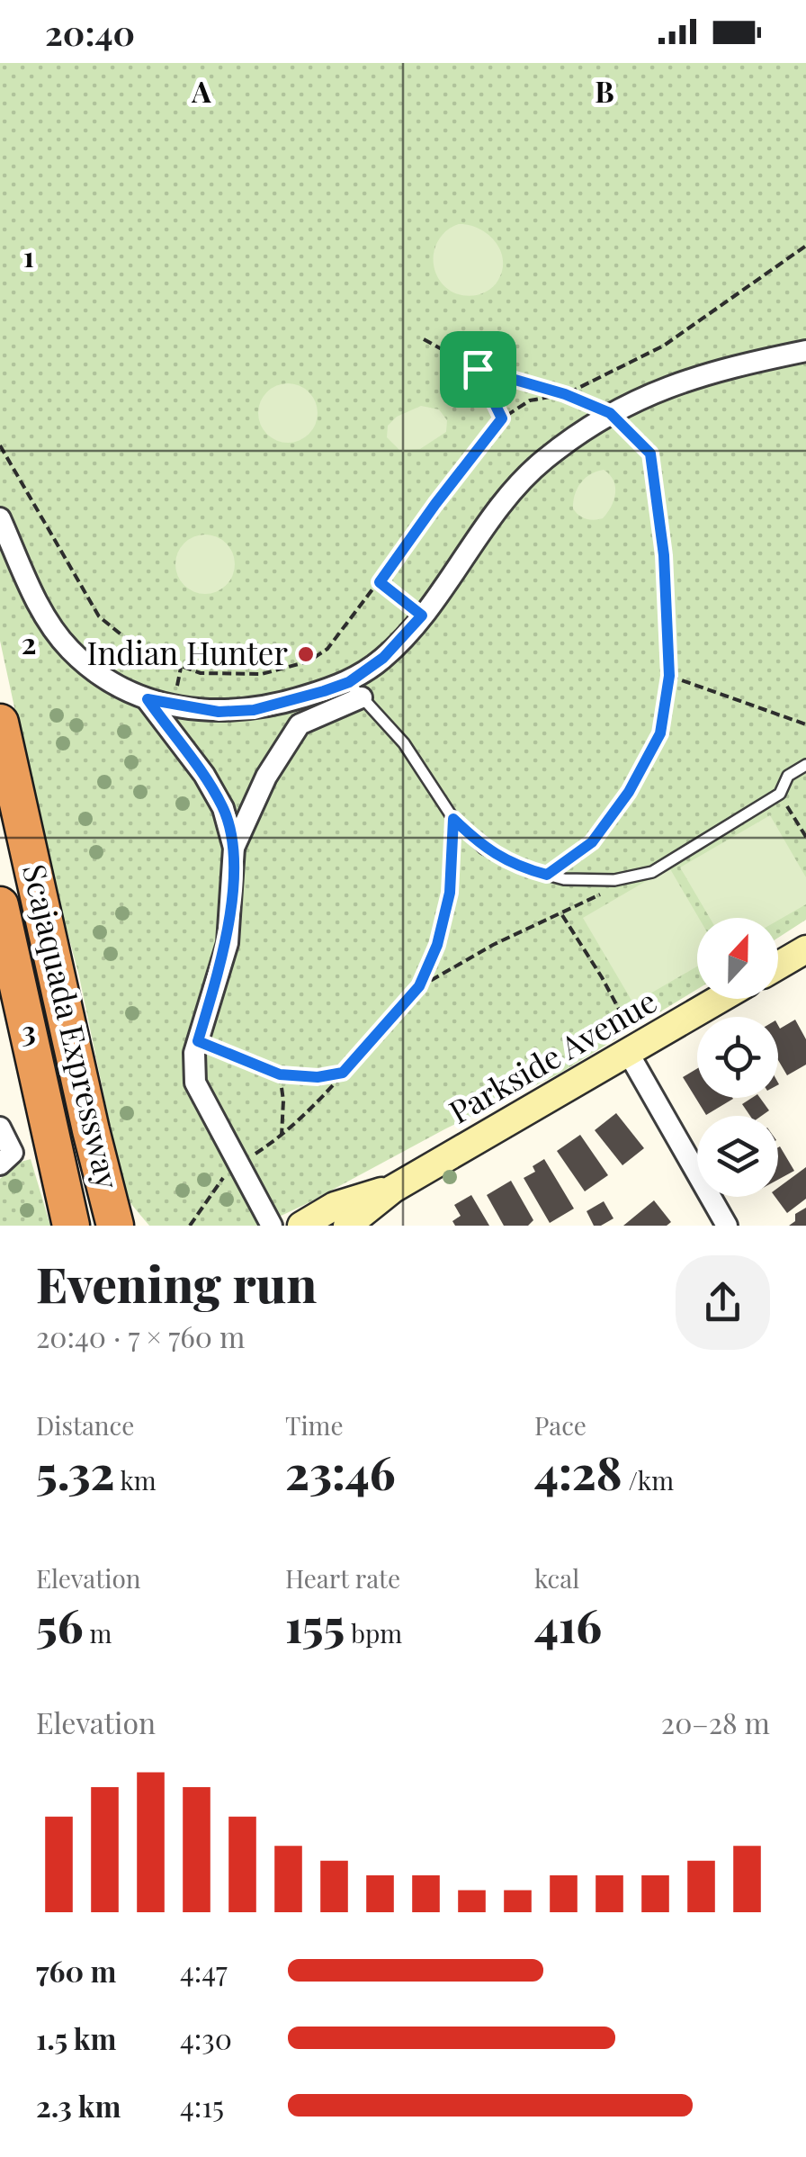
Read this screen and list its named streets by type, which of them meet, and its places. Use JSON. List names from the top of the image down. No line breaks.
{"streets":{"highway":["Scajaquada Expressway"],"street":["Parkside Avenue"]},"places":["Indian Hunter"],"north":"top","page":{"status":"20:40","heading":["Evening run","20:40 · 7 × 760 m"],"stats":[["Distance","5.32 km"],["Time","23:46"],["Pace","4:28 /km"],["Elevation","56 m"],["Heart rate","155 bpm"],["kcal","416"]],"chart":["Elevation","20–28 m"],"list":[{"name":"760 m","note":"4:47"},{"name":"1.5 km","note":"4:30"},{"name":"2.3 km","note":"4:15"}]},"grid":{"columns":["A","B"],"rows":["1","2","3"]}}
